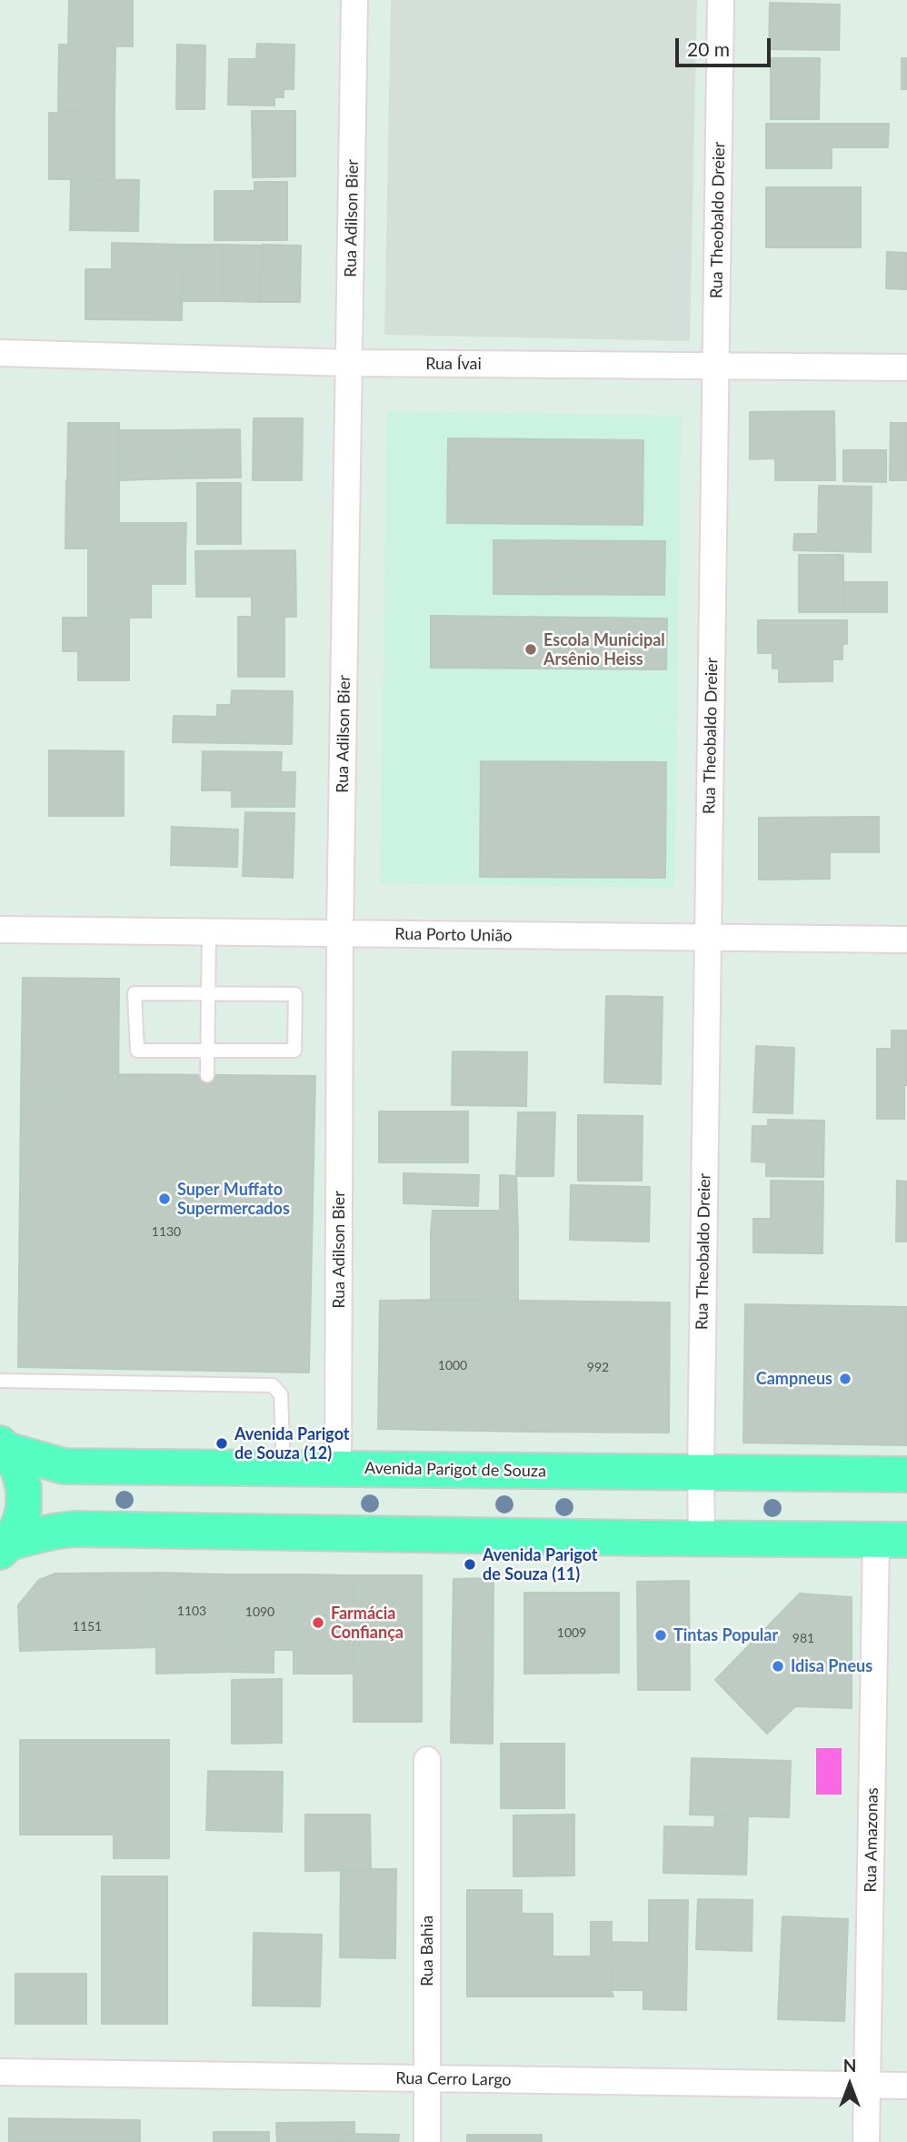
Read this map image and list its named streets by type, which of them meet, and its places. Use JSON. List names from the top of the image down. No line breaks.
{"streets":{"main road":["Avenida Parigot de Souza"],"street":["Rua Adilson Bier","Rua Theobaldo Dreier","Rua Ívai","Rua Porto União","Rua Amazonas","Rua Bahia","Rua Cerro Largo"]},"crossings":[["Rua Adilson Bier","Rua Ívai"],["Rua Adilson Bier","Rua Porto União"],["Rua Adilson Bier","Avenida Parigot de Souza"],["Rua Theobaldo Dreier","Rua Ívai"],["Rua Theobaldo Dreier","Rua Porto União"],["Rua Theobaldo Dreier","Avenida Parigot de Souza"],["Avenida Parigot de Souza","Rua Amazonas"],["Rua Amazonas","Rua Cerro Largo"],["Rua Bahia","Rua Cerro Largo"]],"places":["Escola Municipal Arsênio Heiss","Super Muffato Supermercados","Campneus","Avenida Parigot de Souza (12)","Avenida Parigot de Souza (11)","Farmácia Confiança","Tintas Popular","Idisa Pneus"],"house_numbers":["1130","1000","992","1103","1090","1151","1009","981"],"scale_bar":"20 m","north":"top"}
